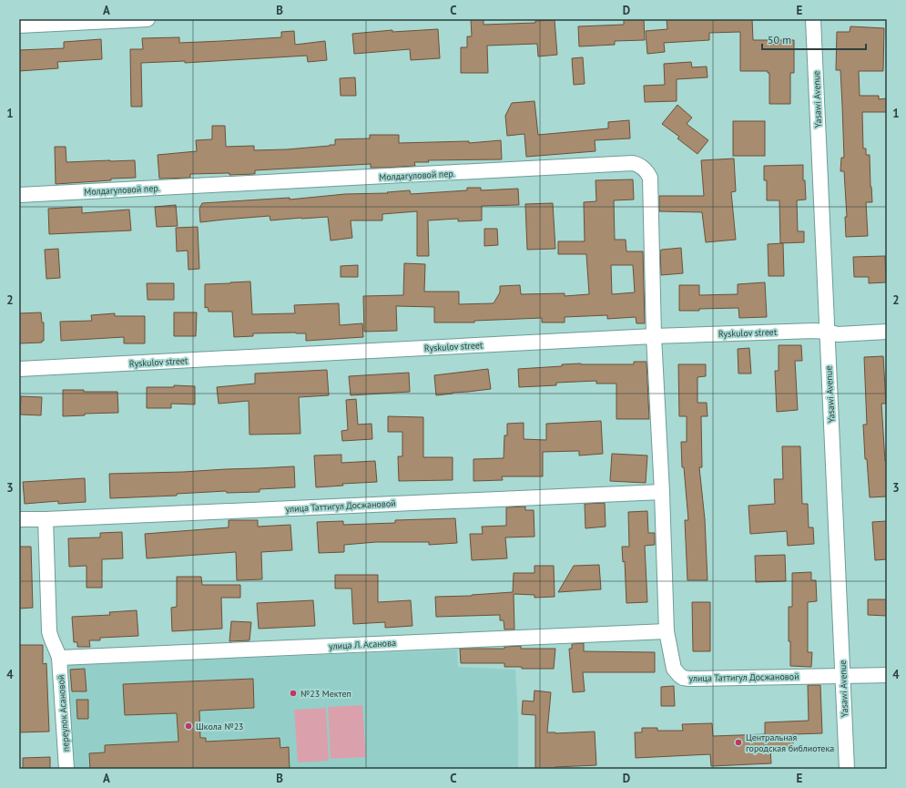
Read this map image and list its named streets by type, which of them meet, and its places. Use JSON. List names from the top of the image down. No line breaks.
{"streets":{"street":["Yasawi Avenue","Молдагуловой пер.","Ryskulov street","улица Таттигул Досжановой","улица Л. Асанова","переулок Асановой"]},"crossings":[["Yasawi Avenue","Ryskulov street"],["Yasawi Avenue","улица Таттигул Досжановой"],["Молдагуловой пер.","Ryskulov street"],["Молдагуловой пер.","улица Таттигул Досжановой"],["Ryskulov street","улица Таттигул Досжановой"],["улица Таттигул Досжановой","улица Л. Асанова"],["улица Таттигул Досжановой","переулок Асановой"],["улица Л. Асанова","переулок Асановой"]],"places":["№23 Мектеп","Школа №23","Центральная городская библиотека"],"scale_bar":"50 m","grid":{"columns":["A","B","C","D","E"],"rows":["1","2","3","4"]}}
